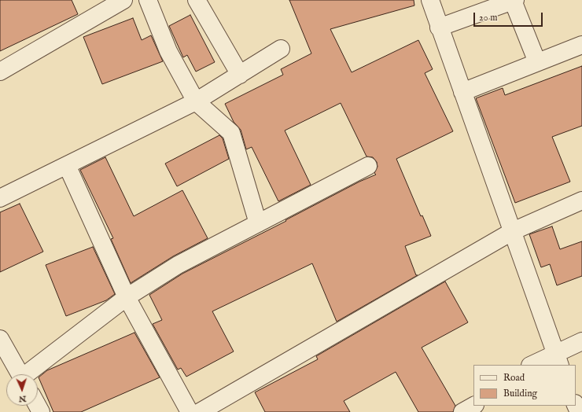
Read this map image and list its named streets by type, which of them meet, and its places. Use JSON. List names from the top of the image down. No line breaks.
{"legend":["Road","Building"],"scale_bar":"20 m","north":"bottom"}
